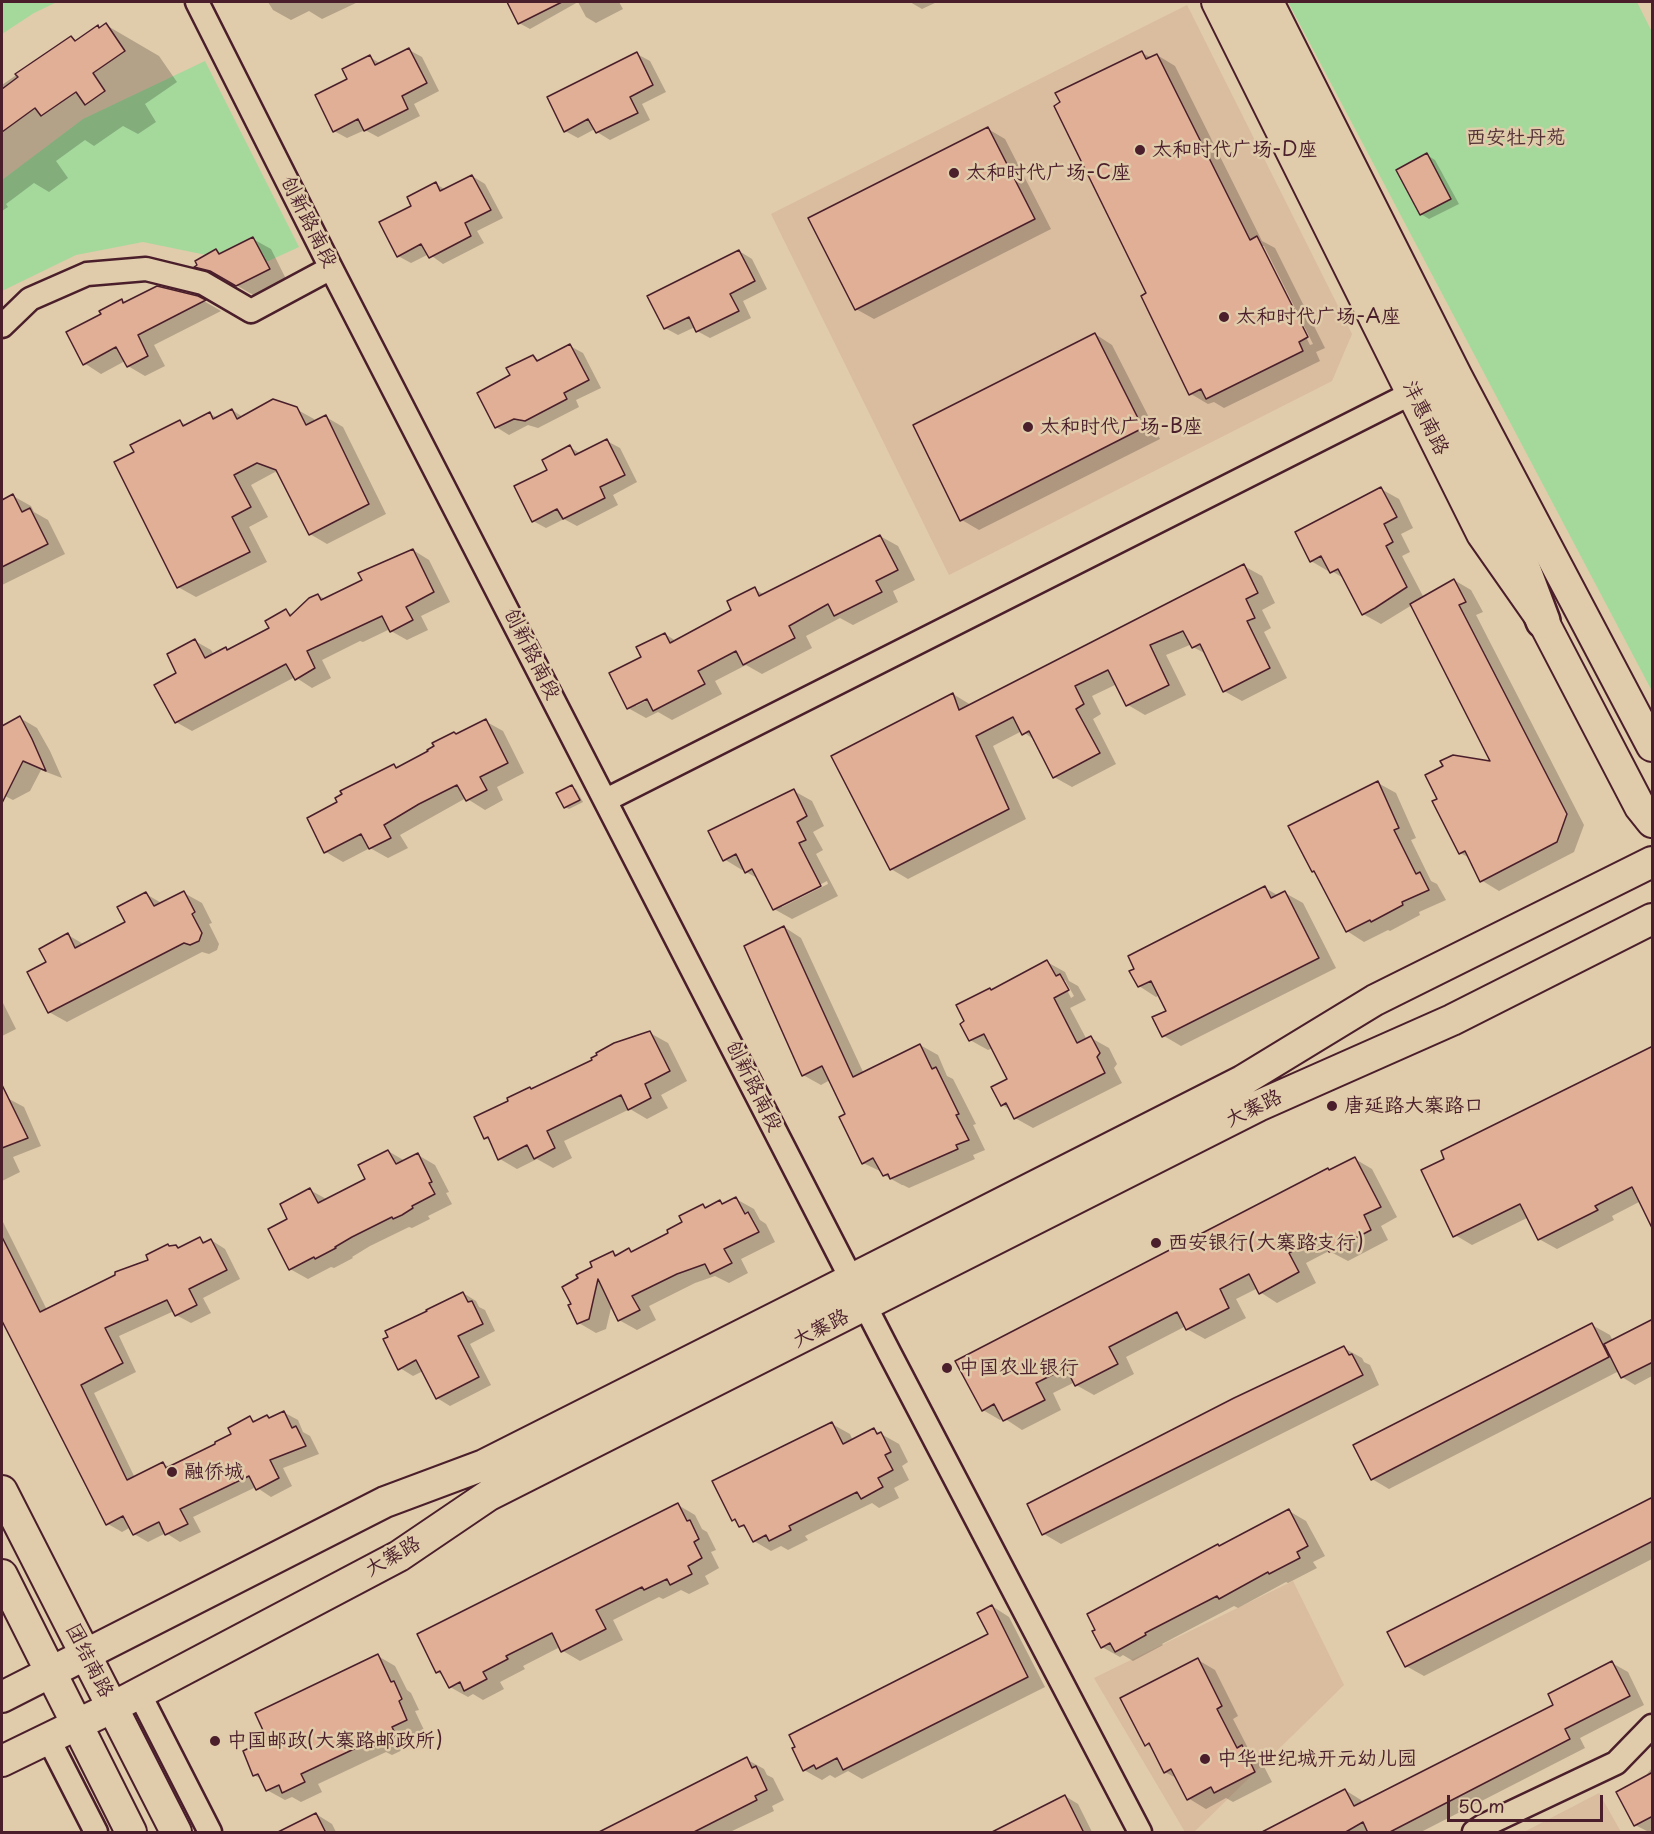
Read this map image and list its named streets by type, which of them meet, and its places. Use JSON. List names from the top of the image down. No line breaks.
{"streets":{"main road":["沣惠南路","大寨路","团结南路"],"street":["创新路南段"]},"crossings":[["创新路南段","大寨路"],["大寨路","团结南路"]],"parks":["西安牡丹苑"],"places":["太和时代广场-D座","太和时代广场-C座","太和时代广场-A座","太和时代广场-B座","唐延路大寨路口","西安银行(大寨路支行)","中国农业银行","融侨城","中国邮政(大寨路邮政所)","中华世纪城开元幼儿园"],"scale_bar":"50 m"}
